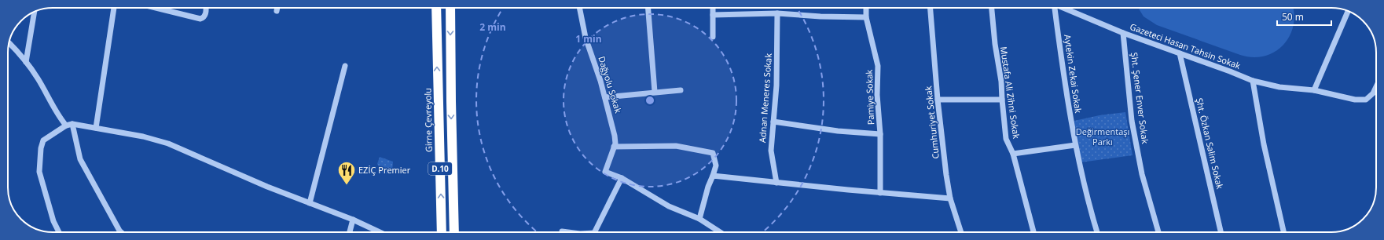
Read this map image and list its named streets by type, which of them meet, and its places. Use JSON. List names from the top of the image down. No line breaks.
{"streets":{"highway":["Girne Çevreyolu","D.10"],"street":["Gazeteci Hasan Tahsin Sokak","Aytekin Zekai Sokak","Dağyolu Sokak","Mustafa Ali Zihni Sokak","Pamiye Sokak","Adnan Meneres Sokak","Şht. Şener Enver Sokak","Cumhuriyet Sokak","Şht. Özkan Salim Sokak"]},"crossings":[["Gazeteci Hasan Tahsin Sokak","Şht. Şener Enver Sokak"],["Gazeteci Hasan Tahsin Sokak","Şht. Özkan Salim Sokak"]],"parks":["Değirmentaşı Parkı"],"places":{"restaurant":["EZİÇ Premier"]},"scale_bar":"50 m","rings":["2 min","1 min"]}
